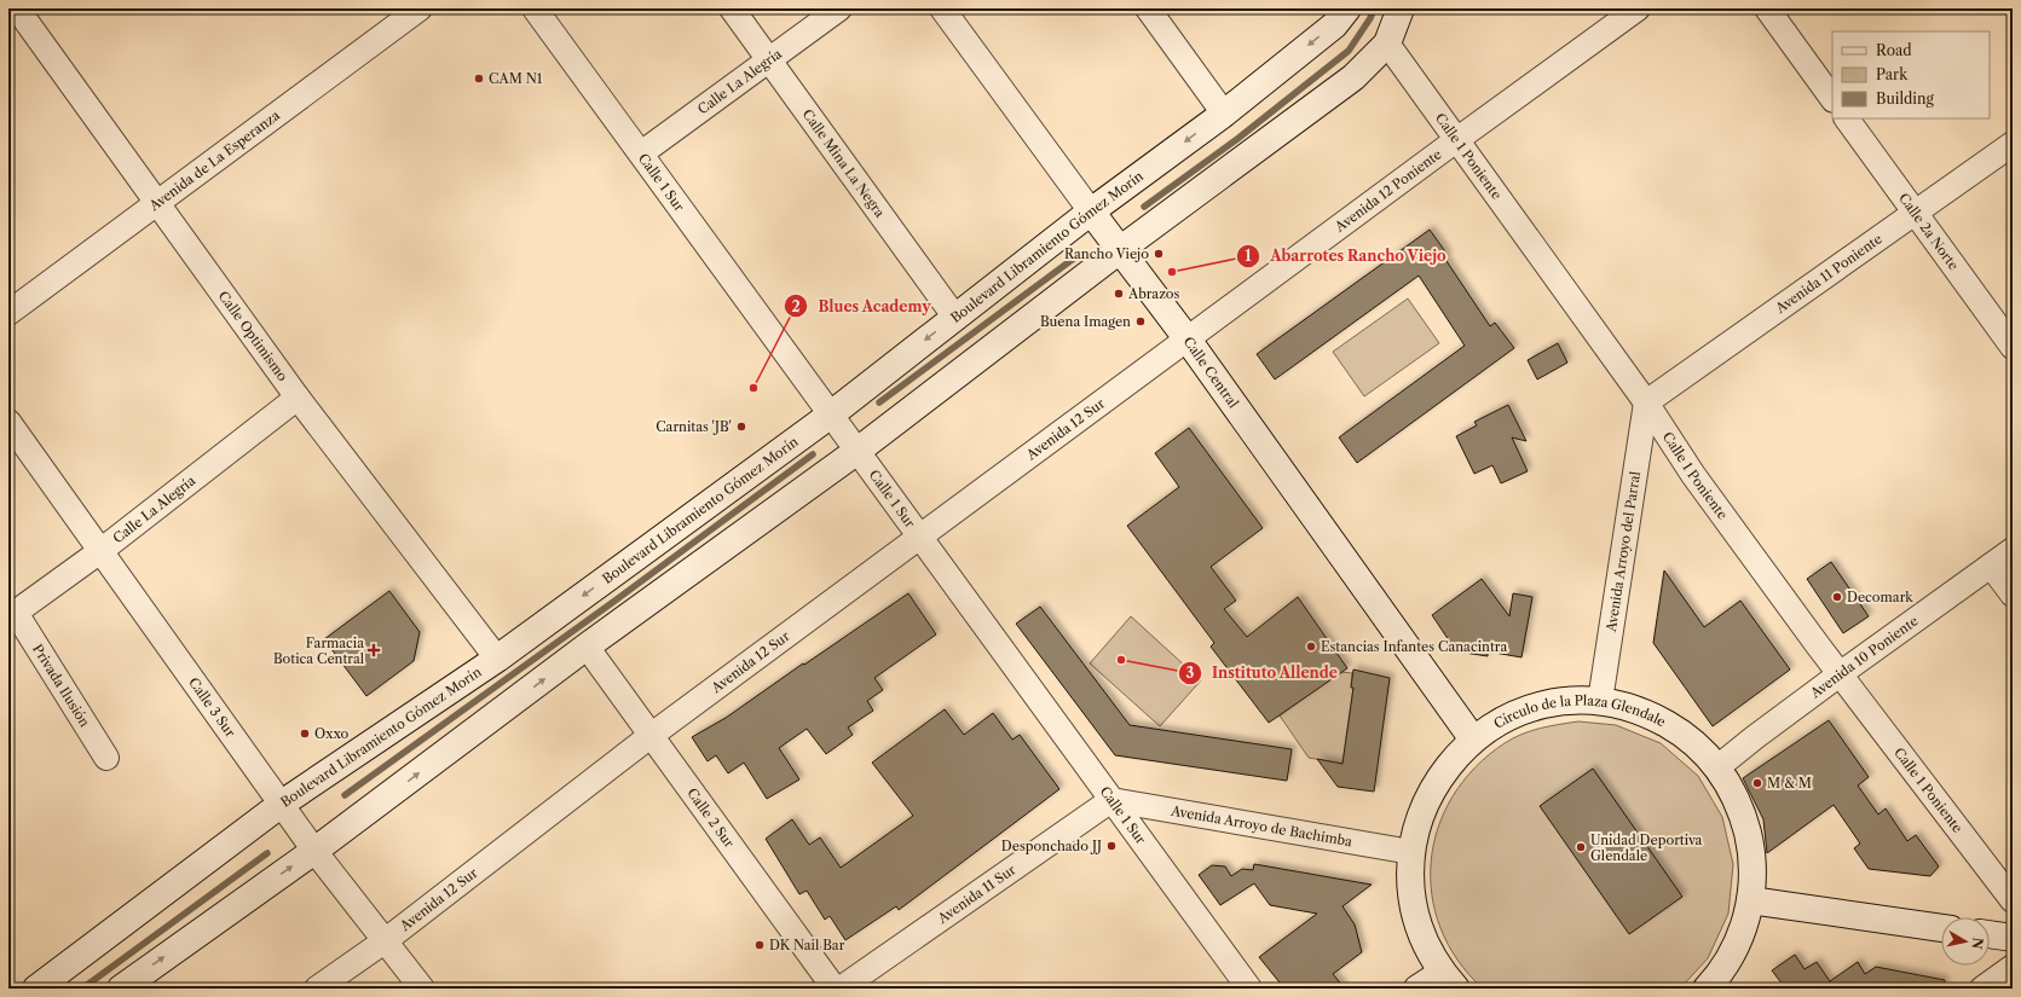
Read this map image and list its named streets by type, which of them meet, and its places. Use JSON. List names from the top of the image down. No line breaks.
{"streets":{"main road":["Boulevard Libramiento Gómez Morín","Calle Central","Círculo de la Plaza Glendale"],"street":["Calle La Alegría","Calle 1 Poniente","Avenida de La Esperanza","Calle Mina La Negra","Calle 1 Sur","Avenida 12 Poniente","Calle 2a Norte","Avenida 11 Poniente","Calle Optimismo","Avenida 12 Sur","Avenida Arroyo del Parral","Avenida 10 Poniente","Privada Ilusión","Calle 3 Sur","Calle 2 Sur","Avenida Arroyo de Bachimba","Avenida 11 Sur"]},"crossings":[["Calle La Alegría","Calle Mina La Negra"],["Calle La Alegría","Calle 1 Sur"],["Calle La Alegría","Calle Optimismo"],["Calle La Alegría","Privada Ilusión"],["Calle La Alegría","Calle 3 Sur"],["Calle 1 Poniente","Avenida 12 Poniente"],["Calle 1 Poniente","Avenida 11 Poniente"],["Calle 1 Poniente","Avenida Arroyo del Parral"],["Calle 1 Poniente","Avenida 10 Poniente"],["Avenida de La Esperanza","Calle Optimismo"],["Calle Mina La Negra","Boulevard Libramiento Gómez Morín"],["Calle 1 Sur","Boulevard Libramiento Gómez Morín"],["Calle 1 Sur","Avenida 12 Sur"],["Calle 1 Sur","Avenida Arroyo de Bachimba"],["Calle 1 Sur","Avenida 11 Sur"],["Avenida 12 Poniente","Calle Central"],["Avenida 12 Poniente","Avenida 12 Sur"],["Calle 2a Norte","Avenida 11 Poniente"],["Boulevard Libramiento Gómez Morín","Calle Optimismo"],["Boulevard Libramiento Gómez Morín","Calle Central"],["Boulevard Libramiento Gómez Morín","Calle 3 Sur"],["Avenida 11 Poniente","Avenida Arroyo del Parral"],["Calle Central","Avenida 12 Sur"],["Calle Central","Círculo de la Plaza Glendale"],["Avenida 12 Sur","Calle 3 Sur"],["Avenida 12 Sur","Calle 2 Sur"],["Avenida Arroyo del Parral","Círculo de la Plaza Glendale"],["Avenida 10 Poniente","Círculo de la Plaza Glendale"],["Círculo de la Plaza Glendale","Avenida Arroyo de Bachimba"],["Avenida Arroyo de Bachimba","Avenida 11 Sur"]],"places":{"other":["CAM N1","Rancho Viejo","Abarrotes Rancho Viejo","Abrazos","Buena Imagen","Blues Academy","Carnitas 'JB'","Decomark","Estancias Infantes Canacintra","Instituto Allende","Oxxo","M & M","Desponchado JJ","Unidad Deportiva Glendale","DK Nail Bar"],"health":["Farmacia Botica Central"]},"legend":["Road","Park","Building"],"north":"right"}
